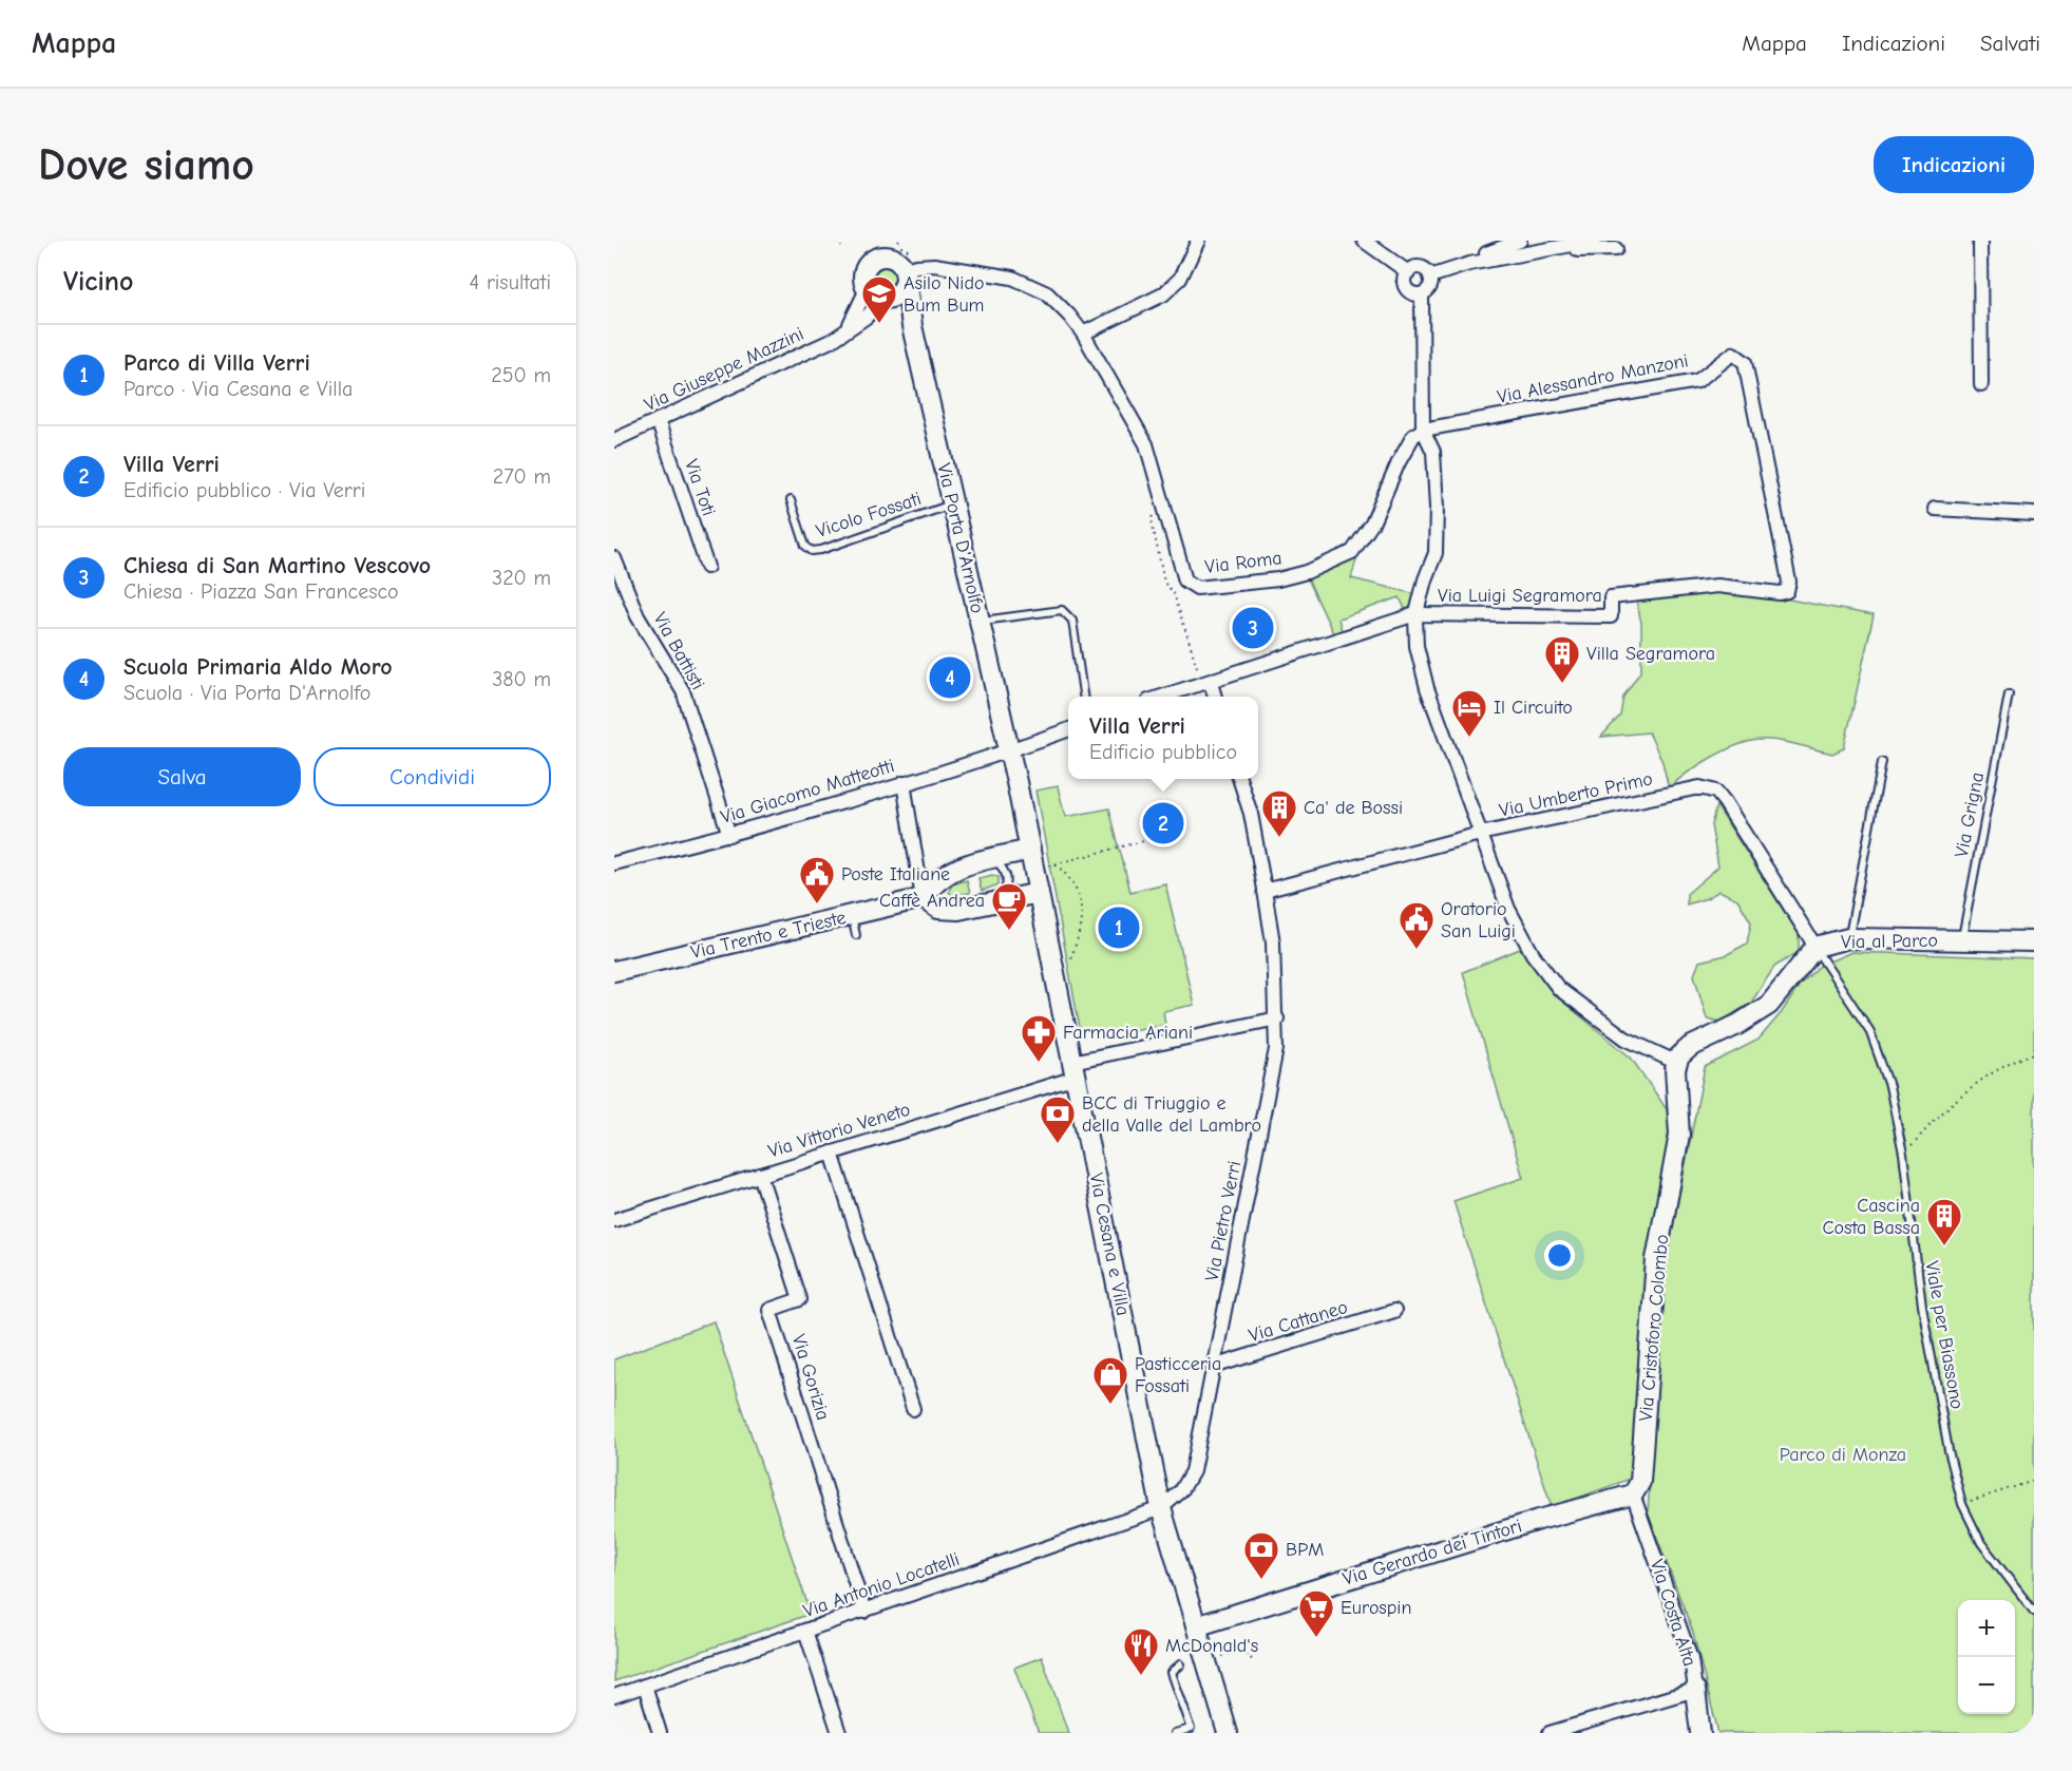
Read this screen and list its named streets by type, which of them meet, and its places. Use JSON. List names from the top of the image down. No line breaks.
{"streets":{"street":["Via Giuseppe Mazzini","Via Alessandro Manzoni","Via Toti","Via Porta D'Arnolfo","Via Roma","Via Luigi Segramora","Via Battisti","Via Giacomo Matteotti","Via Umberto Primo","Via Trento e Trieste","Via al Parco","Via Vittorio Veneto","Via Pietro Verri","Via Cesana e Villa","Via Cattaneo","Via Cristoforo Colombo","Via Gorizia","Via Gerardo dei Tintori","Via Antonio Locatelli","Via Costa Alta"],"lane":["Vicolo Fossati","Via Grigna","Viale per Biassono"]},"crossings":[["Via Giuseppe Mazzini","Via Toti"],["Via Giuseppe Mazzini","Via Porta D'Arnolfo"],["Via Alessandro Manzoni","Via Roma"],["Via Alessandro Manzoni","Via Luigi Segramora"],["Vicolo Fossati","Via Porta D'Arnolfo"],["Via Porta D'Arnolfo","Via Giacomo Matteotti"],["Via Porta D'Arnolfo","Via Cesana e Villa"],["Via Battisti","Via Giacomo Matteotti"],["Via Giacomo Matteotti","Via Cesana e Villa"],["Via Umberto Primo","Via al Parco"],["Via Umberto Primo","Via Pietro Verri"],["Via Umberto Primo","Viale per Biassono"],["Via Grigna","Via al Parco"],["Via al Parco","Via Cristoforo Colombo"],["Via al Parco","Viale per Biassono"],["Via Vittorio Veneto","Via Pietro Verri"],["Via Vittorio Veneto","Via Cesana e Villa"],["Via Vittorio Veneto","Via Gorizia"],["Via Pietro Verri","Via Cesana e Villa"],["Via Pietro Verri","Via Cattaneo"],["Via Pietro Verri","Via Antonio Locatelli"],["Via Cesana e Villa","Via Gerardo dei Tintori"],["Via Cesana e Villa","Via Antonio Locatelli"],["Via Cristoforo Colombo","Via Gerardo dei Tintori"],["Via Cristoforo Colombo","Via Costa Alta"],["Via Gorizia","Via Antonio Locatelli"],["Via Gerardo dei Tintori","Via Costa Alta"]],"parks":["Parco di Monza"],"places":{"school or university":["Asilo Nido Bum Bum"],"building":["Villa Segramora","Ca' de Bossi","Cascina Costa Bassa"],"hotel":["Il Circuito"],"public building":["Poste Italiane","Oratorio San Luigi"],"cafe":["Caffè Andrea"],"pharmacy":["Farmacia Ariani"],"bank":["BCC di Triuggio e della Valle del Lambro","BPM"],"shop":["Pasticceria Fossati"],"supermarket":["Eurospin"],"restaurant":["McDonald's"]},"page":{"header":"Mappa","nav":["Mappa","Indicazioni","Salvati"],"buttons":["Indicazioni",["Salva","Condividi"]],"title":"Dove siamo","heading":["Vicino","4 risultati"],"list":[{"mark":"1","name":"Parco di Villa Verri","note":"Parco · Via Cesana e Villa","value":"250 m"},{"mark":"2","name":"Villa Verri","note":"Edificio pubblico · Via Verri","value":"270 m"},{"mark":"3","name":"Chiesa di San Martino Vescovo","note":"Chiesa · Piazza San Francesco","value":"320 m"},{"mark":"4","name":"Scuola Primaria Aldo Moro","note":"Scuola · Via Porta D'Arnolfo","value":"380 m"}],"pins":["3","4","2","1"],"popup":["Villa Verri","Edificio pubblico"],"map_buttons":["+","−"]}}
